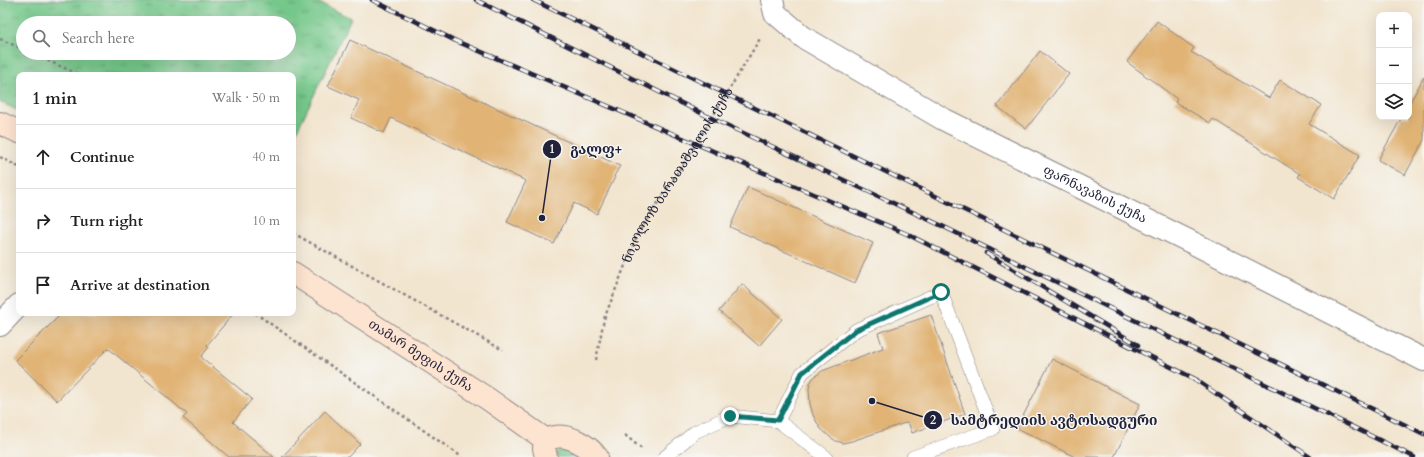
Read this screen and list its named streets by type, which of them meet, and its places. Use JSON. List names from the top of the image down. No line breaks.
{"streets":{"main road":["თამარ მეფის ქუჩა"],"street":["ფარნავაზის ქუჩა"],"path":["ნიკოლოზ ბარათაშვილის ქუჩა"]},"crossings":[["ნიკოლოზ ბარათაშვილის ქუჩა","ფარნავაზის ქუჩა"]],"places":["გალფ+","სამტრედიის ავტოსადგური"],"page":{"map_buttons":["+","−"],"search":"Search here","heading":["1 min","Walk · 50 m"],"list":[["Continue","40 m"],["Turn right","10 m"],"Arrive at destination"]}}
